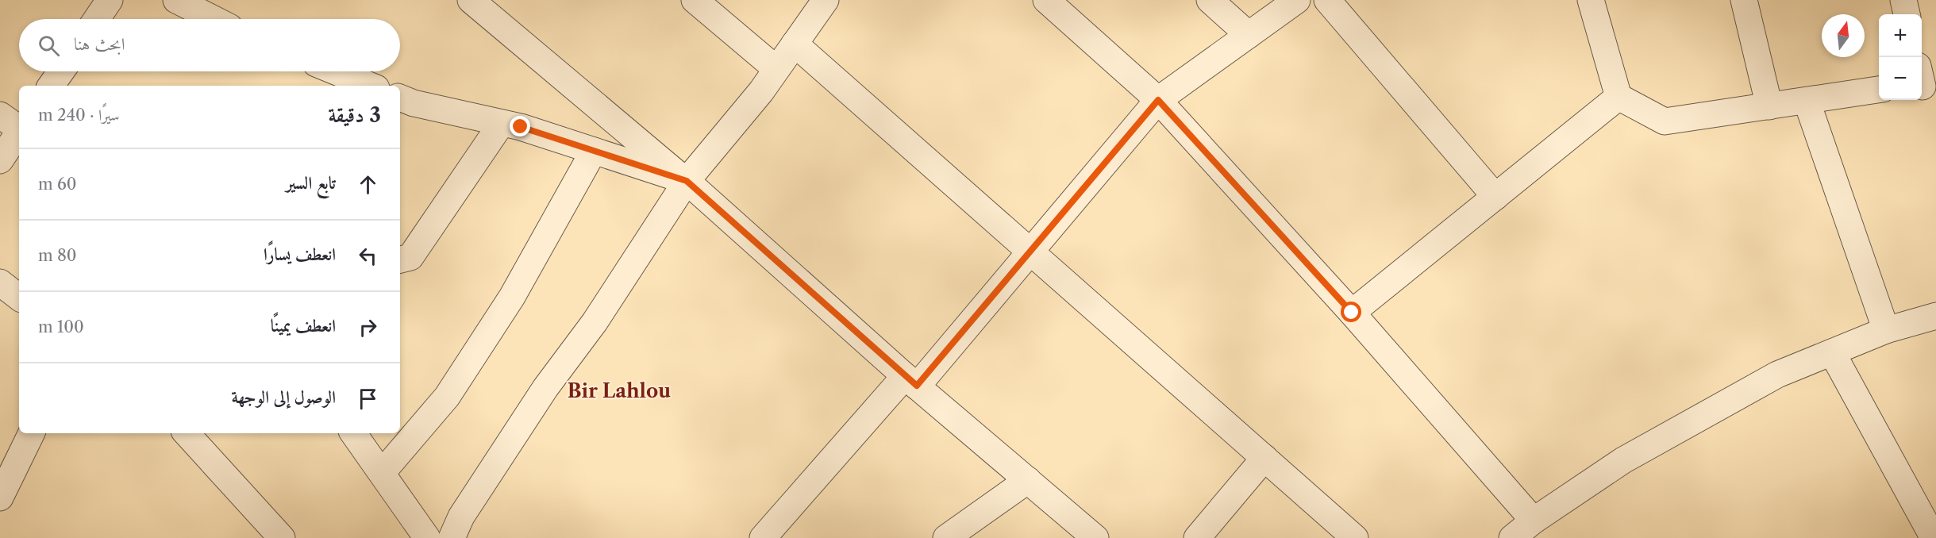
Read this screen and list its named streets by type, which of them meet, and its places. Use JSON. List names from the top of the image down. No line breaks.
{"districts":["Bir Lahlou"],"north":"top","page":{"map_buttons":["+","−"],"search":"ابحث هنا","heading":["3 دقيقة","سيرًا · 240 m"],"list":[["تابع السير","60 m"],["انعطف يسارًا","80 m"],["انعطف يمينًا","100 m"],"الوصول إلى الوجهة"]}}
